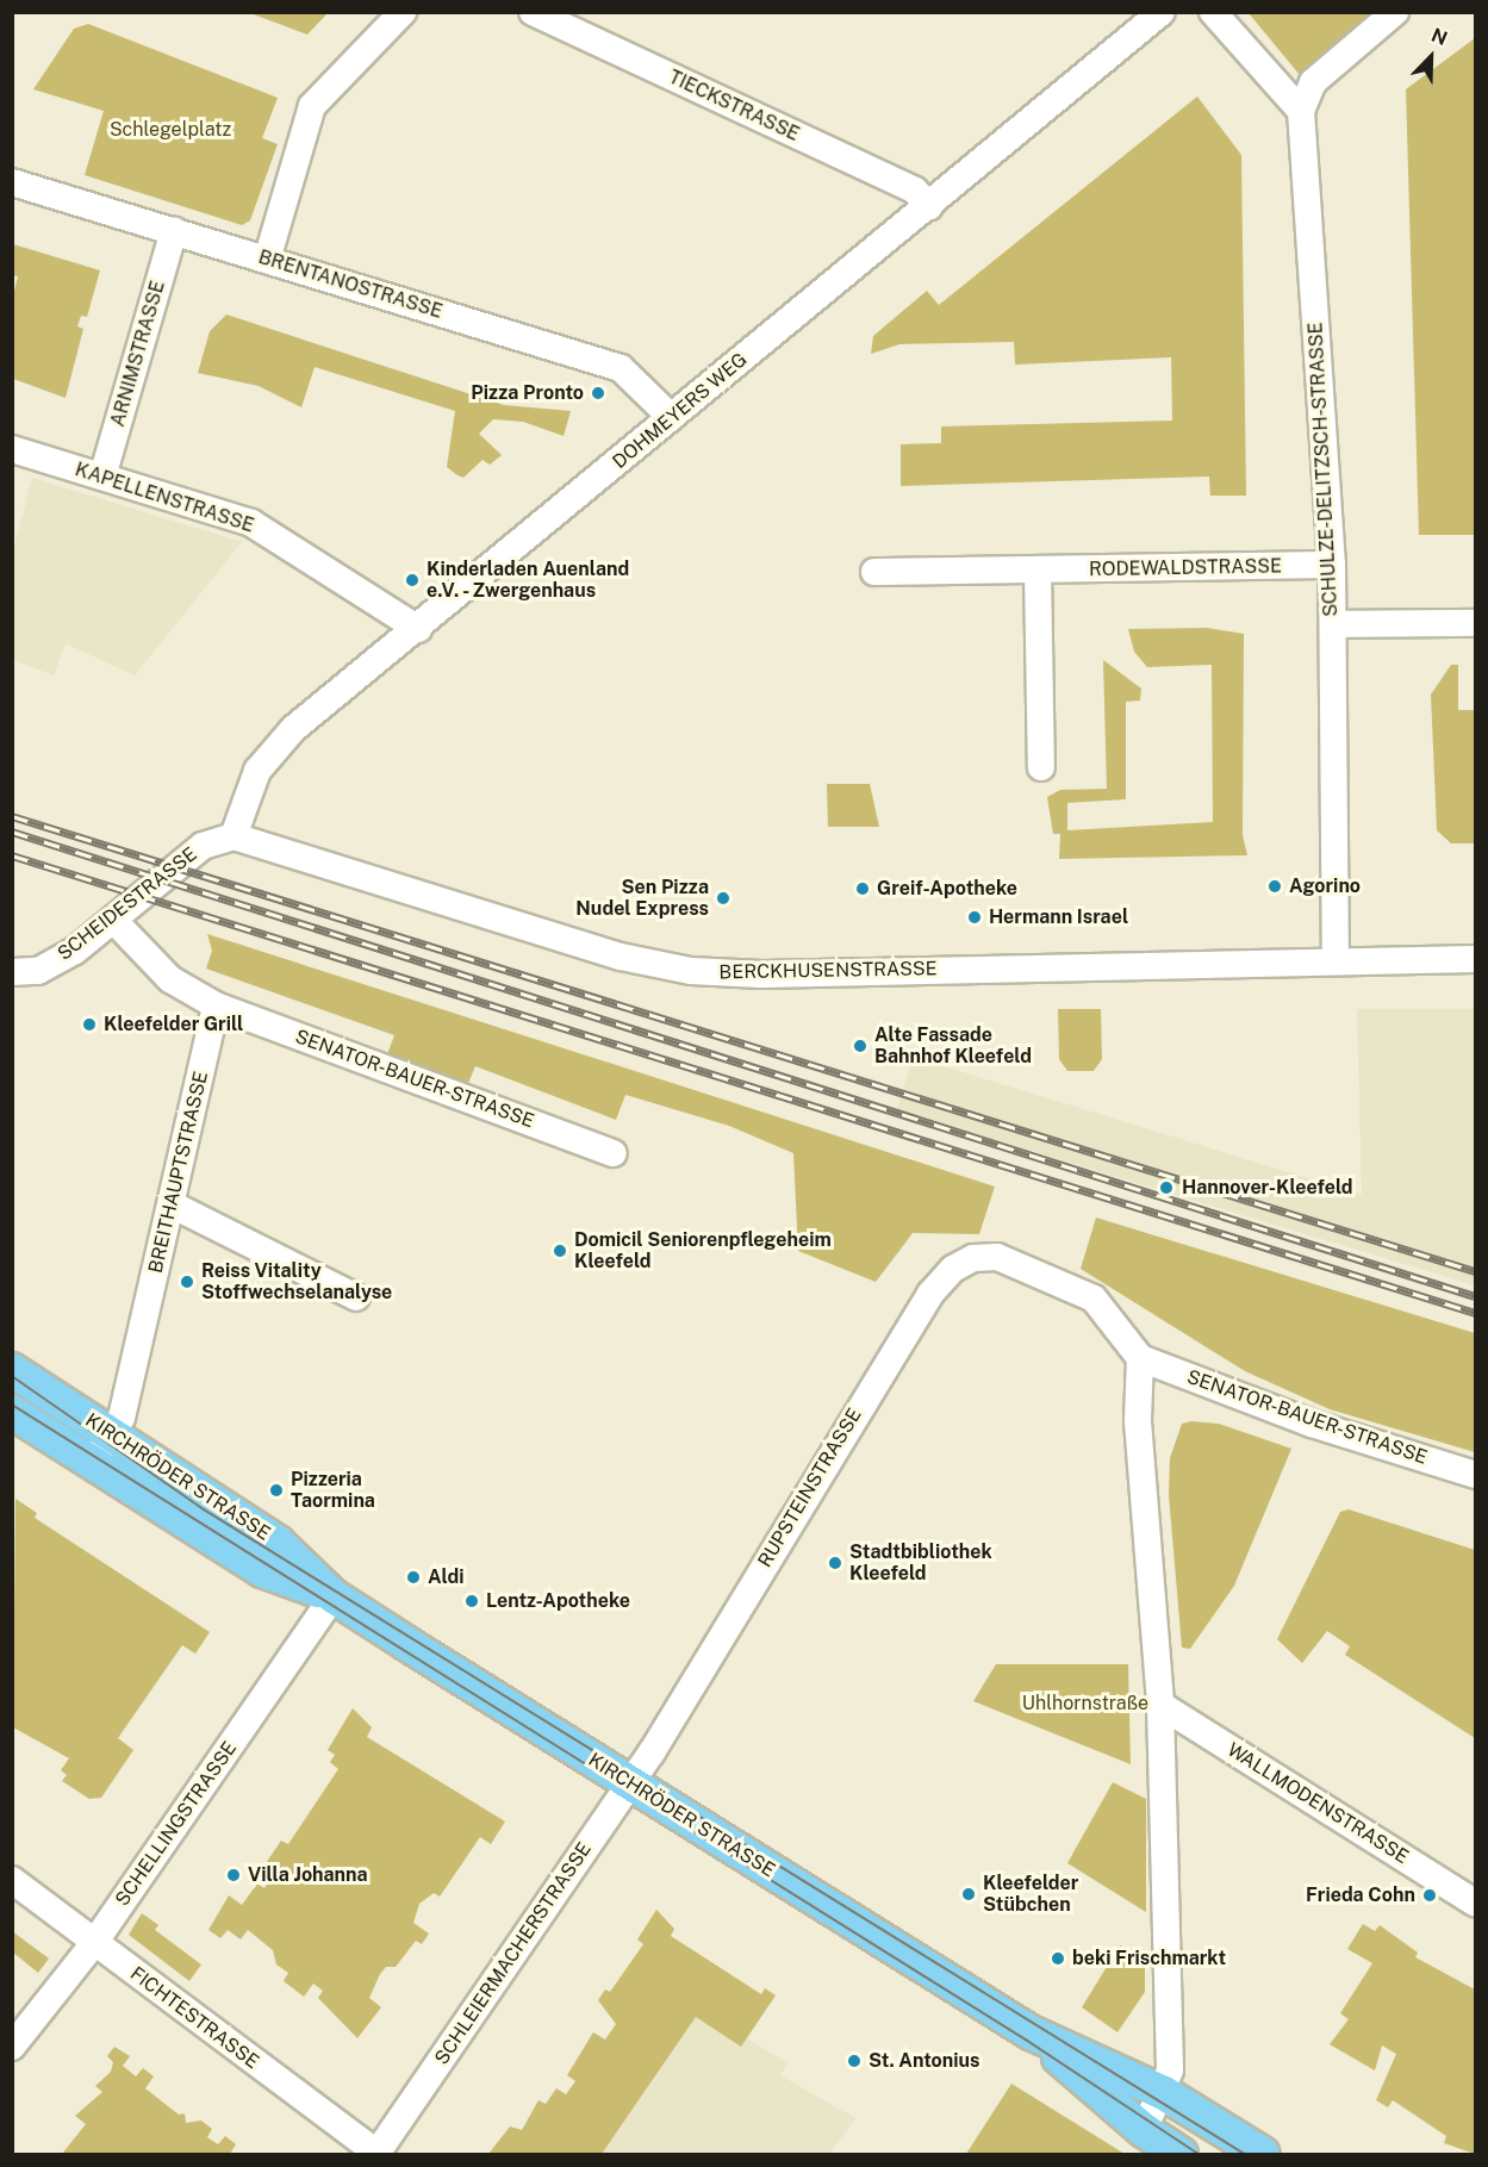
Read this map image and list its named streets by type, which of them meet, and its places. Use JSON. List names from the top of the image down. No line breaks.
{"streets":{"main road":["KIRCHRÖDER STRASSE"],"street":["TIECKSTRASSE","BRENTANOSTRASSE","ARNIMSTRASSE","DOHMEYERS WEG","SCHULZE-DELITZSCH-STRASSE","KAPELLENSTRASSE","RODEWALDSTRASSE","SCHEIDESTRASSE","BERCKHUSENSTRASSE","SENATOR-BAUER-STRASSE","BREITHAUPTSTRASSE","RUPSTEINSTRASSE","WALLMODENSTRASSE","SCHELLINGSTRASSE","SCHLEIERMACHERSTRASSE","FICHTESTRASSE"]},"crossings":[["TIECKSTRASSE","DOHMEYERS WEG"],["BRENTANOSTRASSE","ARNIMSTRASSE"],["BRENTANOSTRASSE","DOHMEYERS WEG"],["ARNIMSTRASSE","KAPELLENSTRASSE"],["DOHMEYERS WEG","KAPELLENSTRASSE"],["DOHMEYERS WEG","SCHEIDESTRASSE"],["DOHMEYERS WEG","BERCKHUSENSTRASSE"],["SCHULZE-DELITZSCH-STRASSE","RODEWALDSTRASSE"],["SCHULZE-DELITZSCH-STRASSE","BERCKHUSENSTRASSE"],["SCHEIDESTRASSE","BERCKHUSENSTRASSE"],["SENATOR-BAUER-STRASSE","BREITHAUPTSTRASSE"],["SENATOR-BAUER-STRASSE","RUPSTEINSTRASSE"],["BREITHAUPTSTRASSE","KIRCHRÖDER STRASSE"],["KIRCHRÖDER STRASSE","SCHELLINGSTRASSE"],["KIRCHRÖDER STRASSE","SCHLEIERMACHERSTRASSE"],["RUPSTEINSTRASSE","SCHLEIERMACHERSTRASSE"],["SCHELLINGSTRASSE","FICHTESTRASSE"],["SCHLEIERMACHERSTRASSE","FICHTESTRASSE"]],"parks":["Schlegelplatz","Uhlhornstraße"],"places":["Pizza Pronto","Kinderladen Auenland e.V. - Zwergenhaus","Agorino","Greif-Apotheke","Sen Pizza Nudel Express","Hermann Israel","Kleefelder Grill","Alte Fassade Bahnhof Kleefeld","Hannover-Kleefeld","Domicil Seniorenpflegeheim Kleefeld","Reiss Vitality Stoffwechselanalyse","Pizzeria Taormina","Stadtbibliothek Kleefeld","Aldi","Lentz-Apotheke","Villa Johanna","Kleefelder Stübchen","Frieda Cohn","beki Frischmarkt","St. Antonius"],"north":"top right"}
